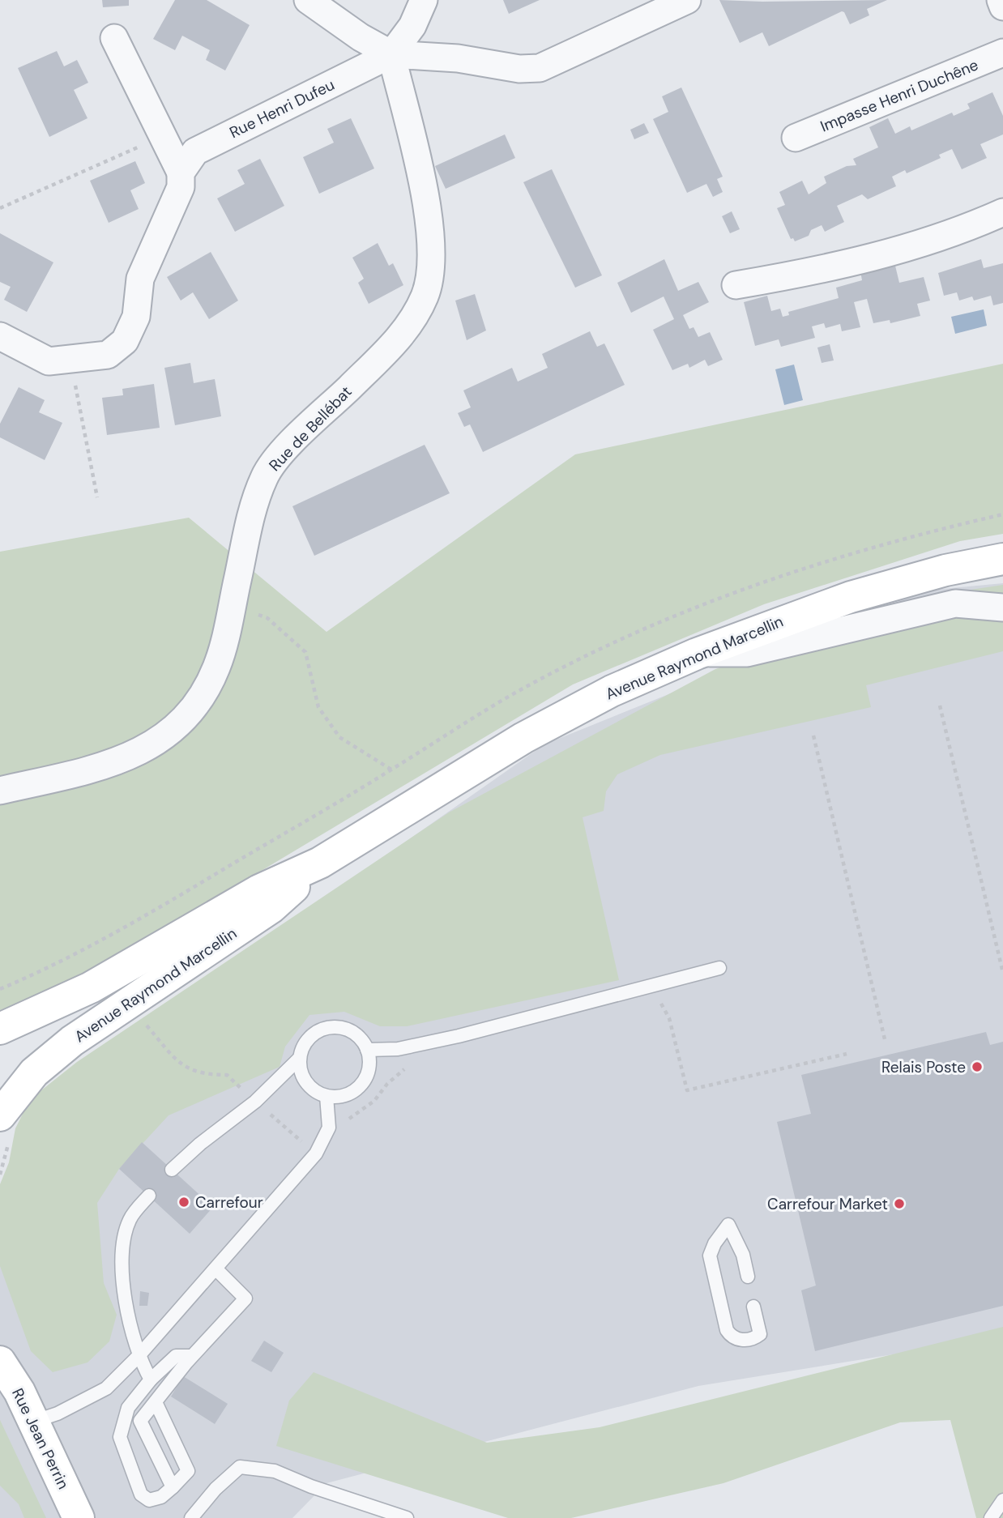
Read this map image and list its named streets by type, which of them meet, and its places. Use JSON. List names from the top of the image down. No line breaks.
{"streets":{"main road":["Avenue Raymond Marcellin","Rue Jean Perrin"],"street":["Impasse Henri Duchêne","Rue Henri Dufeu","Rue de Bellébat"]},"crossings":[["Rue Henri Dufeu","Rue de Bellébat"]],"places":["Relais Poste","Carrefour","Carrefour Market"]}
